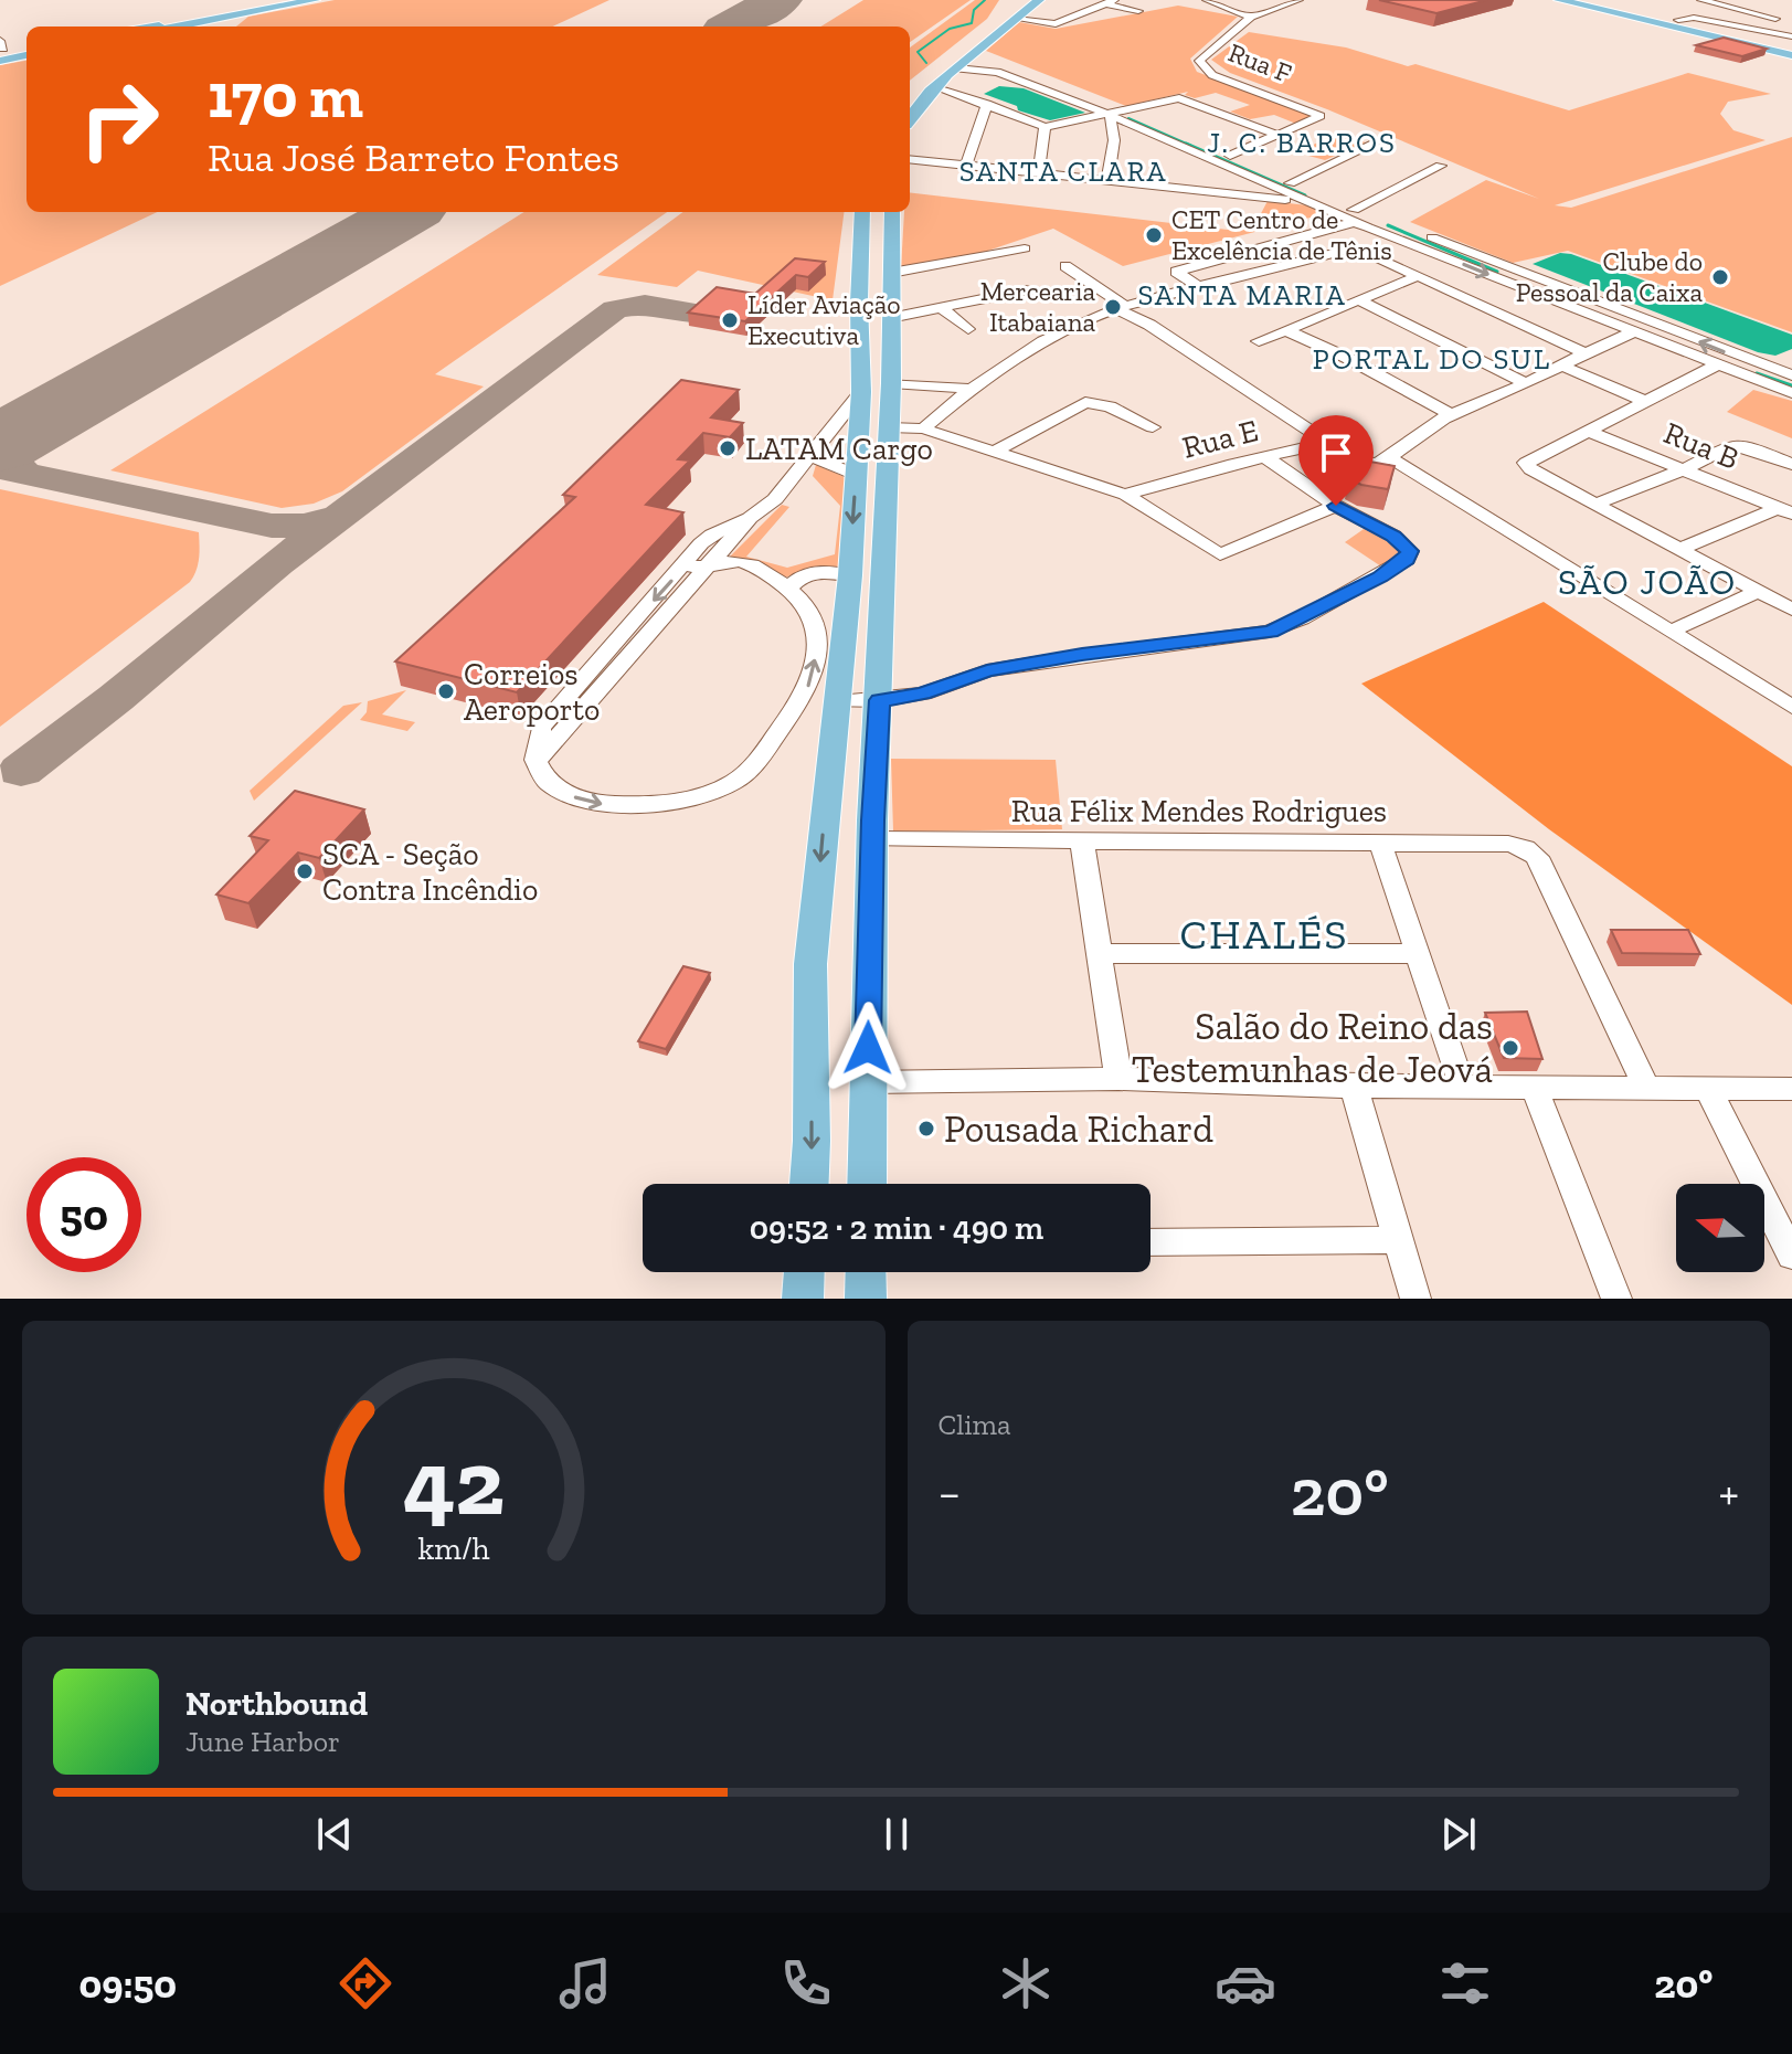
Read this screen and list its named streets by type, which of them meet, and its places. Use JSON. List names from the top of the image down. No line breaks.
{"streets":{"street":["Rua F","Rua E","Rua B","Rua Félix Mendes Rodrigues"]},"districts":["J. C. BARROS","SANTA CLARA","SANTA MARIA","PORTAL DO SUL","SÃO JOÃO","CHALÉS"],"places":["CET Centro de Excelência de Tênis","Clube do Pessoal da Caixa","Mercearia Itabaiana","Líder Aviação Executiva","LATAM Cargo","Correios Aeroporto","SCA - Seção Contra Incêndio","Salão do Reino das Testemunhas de Jeová","Pousada Richard"],"north":"left","page":{"turn":["170 m","Rua José Barreto Fontes"],"limit":"50","trip":"09:52 · 2 min · 490 m","tile":"Clima","heat":["−","20°","+"],"song":["Northbound","June Harbor"],"tabs":["09:50","20°"],"gauge":["42","km/h"]}}
